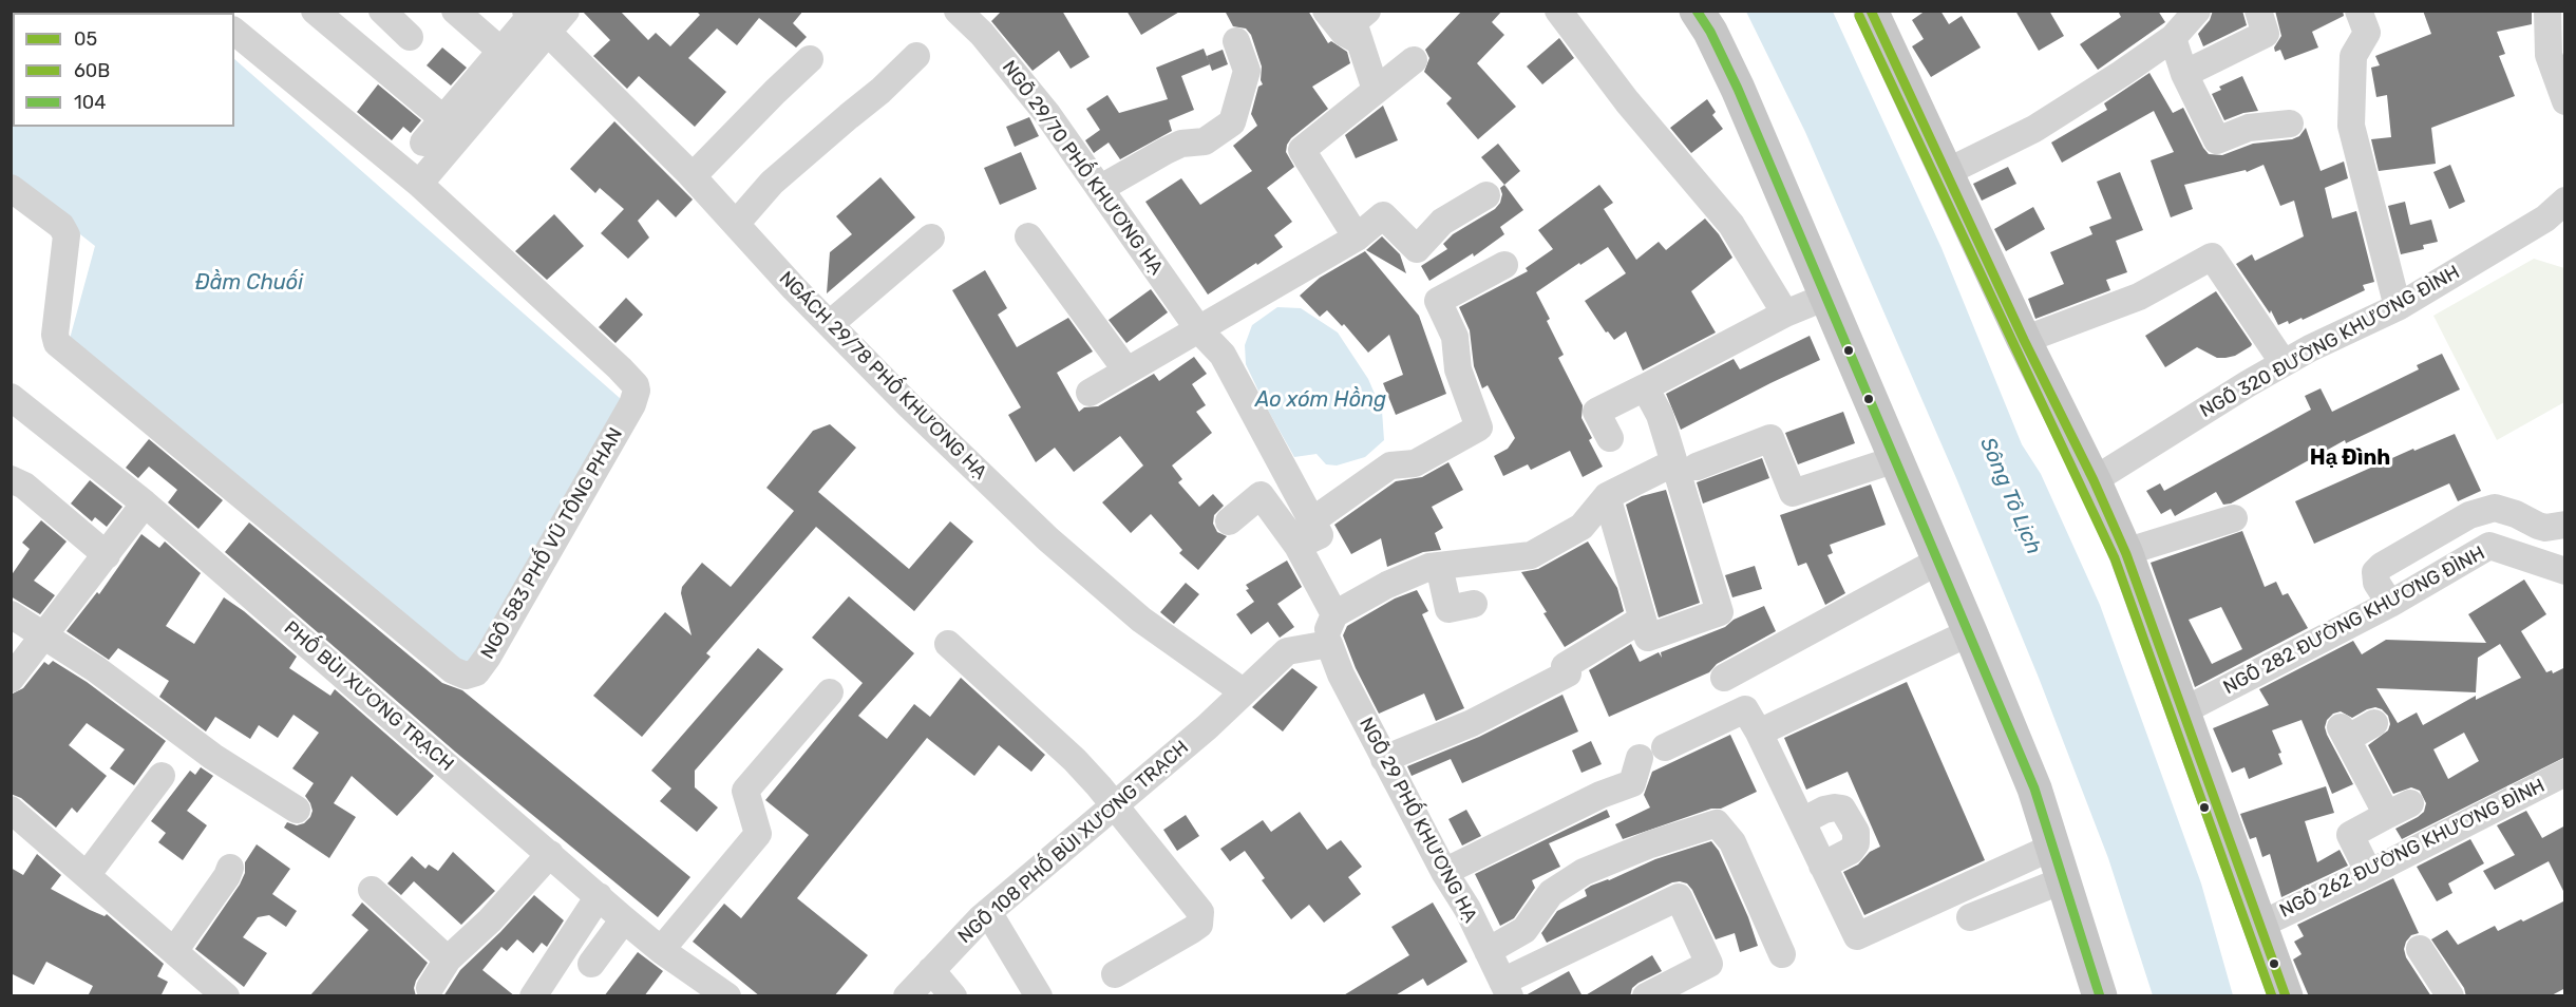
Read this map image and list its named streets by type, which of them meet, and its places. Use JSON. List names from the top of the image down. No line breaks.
{"streets":{"street":["NGÕ 29/70 PHỐ KHƯƠNG HẠ","NGÕ 320 ĐƯỜNG KHƯƠNG ĐÌNH","NGÁCH 29/78 PHỐ KHƯƠNG HẠ","NGÕ 583 PHỐ VŨ TÔNG PHAN","NGÕ 282 ĐƯỜNG KHƯƠNG ĐÌNH","PHỐ BÙI XƯƠNG TRẠCH","NGÕ 29 PHỐ KHƯƠNG HẠ","NGÕ 108 PHỐ BÙI XƯƠNG TRẠCH","NGÕ 262 ĐƯỜNG KHƯƠNG ĐÌNH"]},"crossings":[["NGÁCH 29/78 PHỐ KHƯƠNG HẠ","NGÕ 108 PHỐ BÙI XƯƠNG TRẠCH"]],"districts":["Hạ Đình"],"water":["Đầm Chuối","Ao xóm Hồng","Sông Tô Lịch"],"lines":["transit line 05","transit line 104","transit line 60B"],"legend":["05","60B","104"]}
